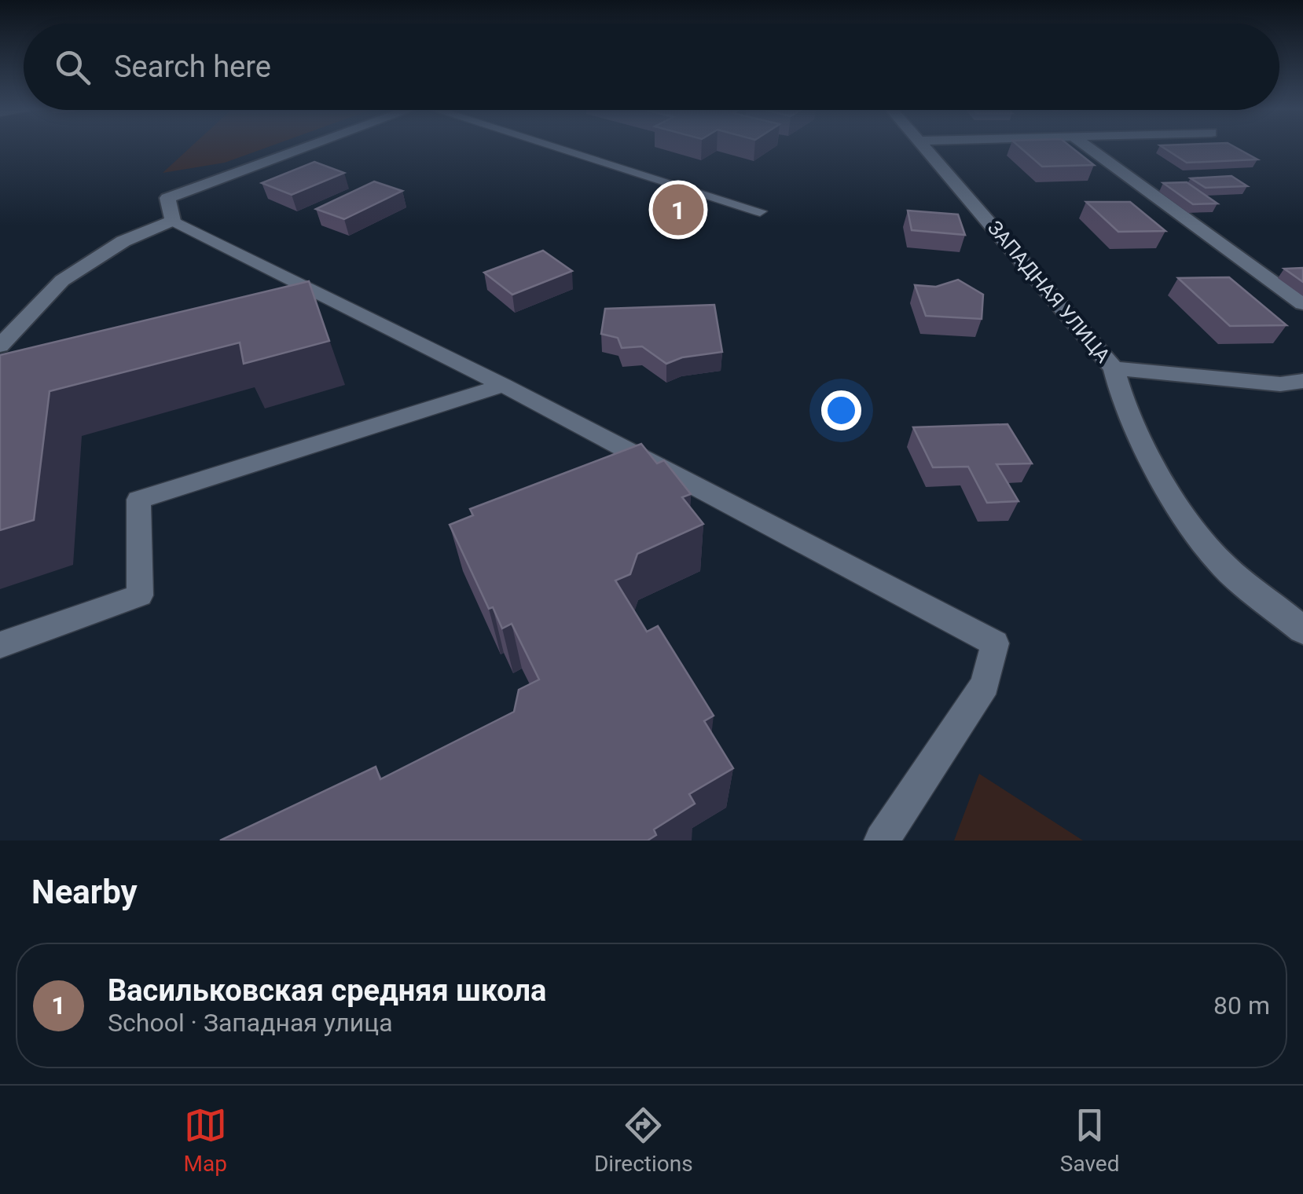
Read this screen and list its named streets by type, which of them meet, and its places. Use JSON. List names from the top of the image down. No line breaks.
{"streets":{"street":["ЗАПАДНАЯ УЛИЦА"]},"page":{"search":"Search here","pins":"1","heading":"Nearby","list":[{"mark":"1","name":"Васильковская средняя школа","note":"School · Западная улица","value":"80 m"}],"nav":["Map","Directions","Saved"]}}
